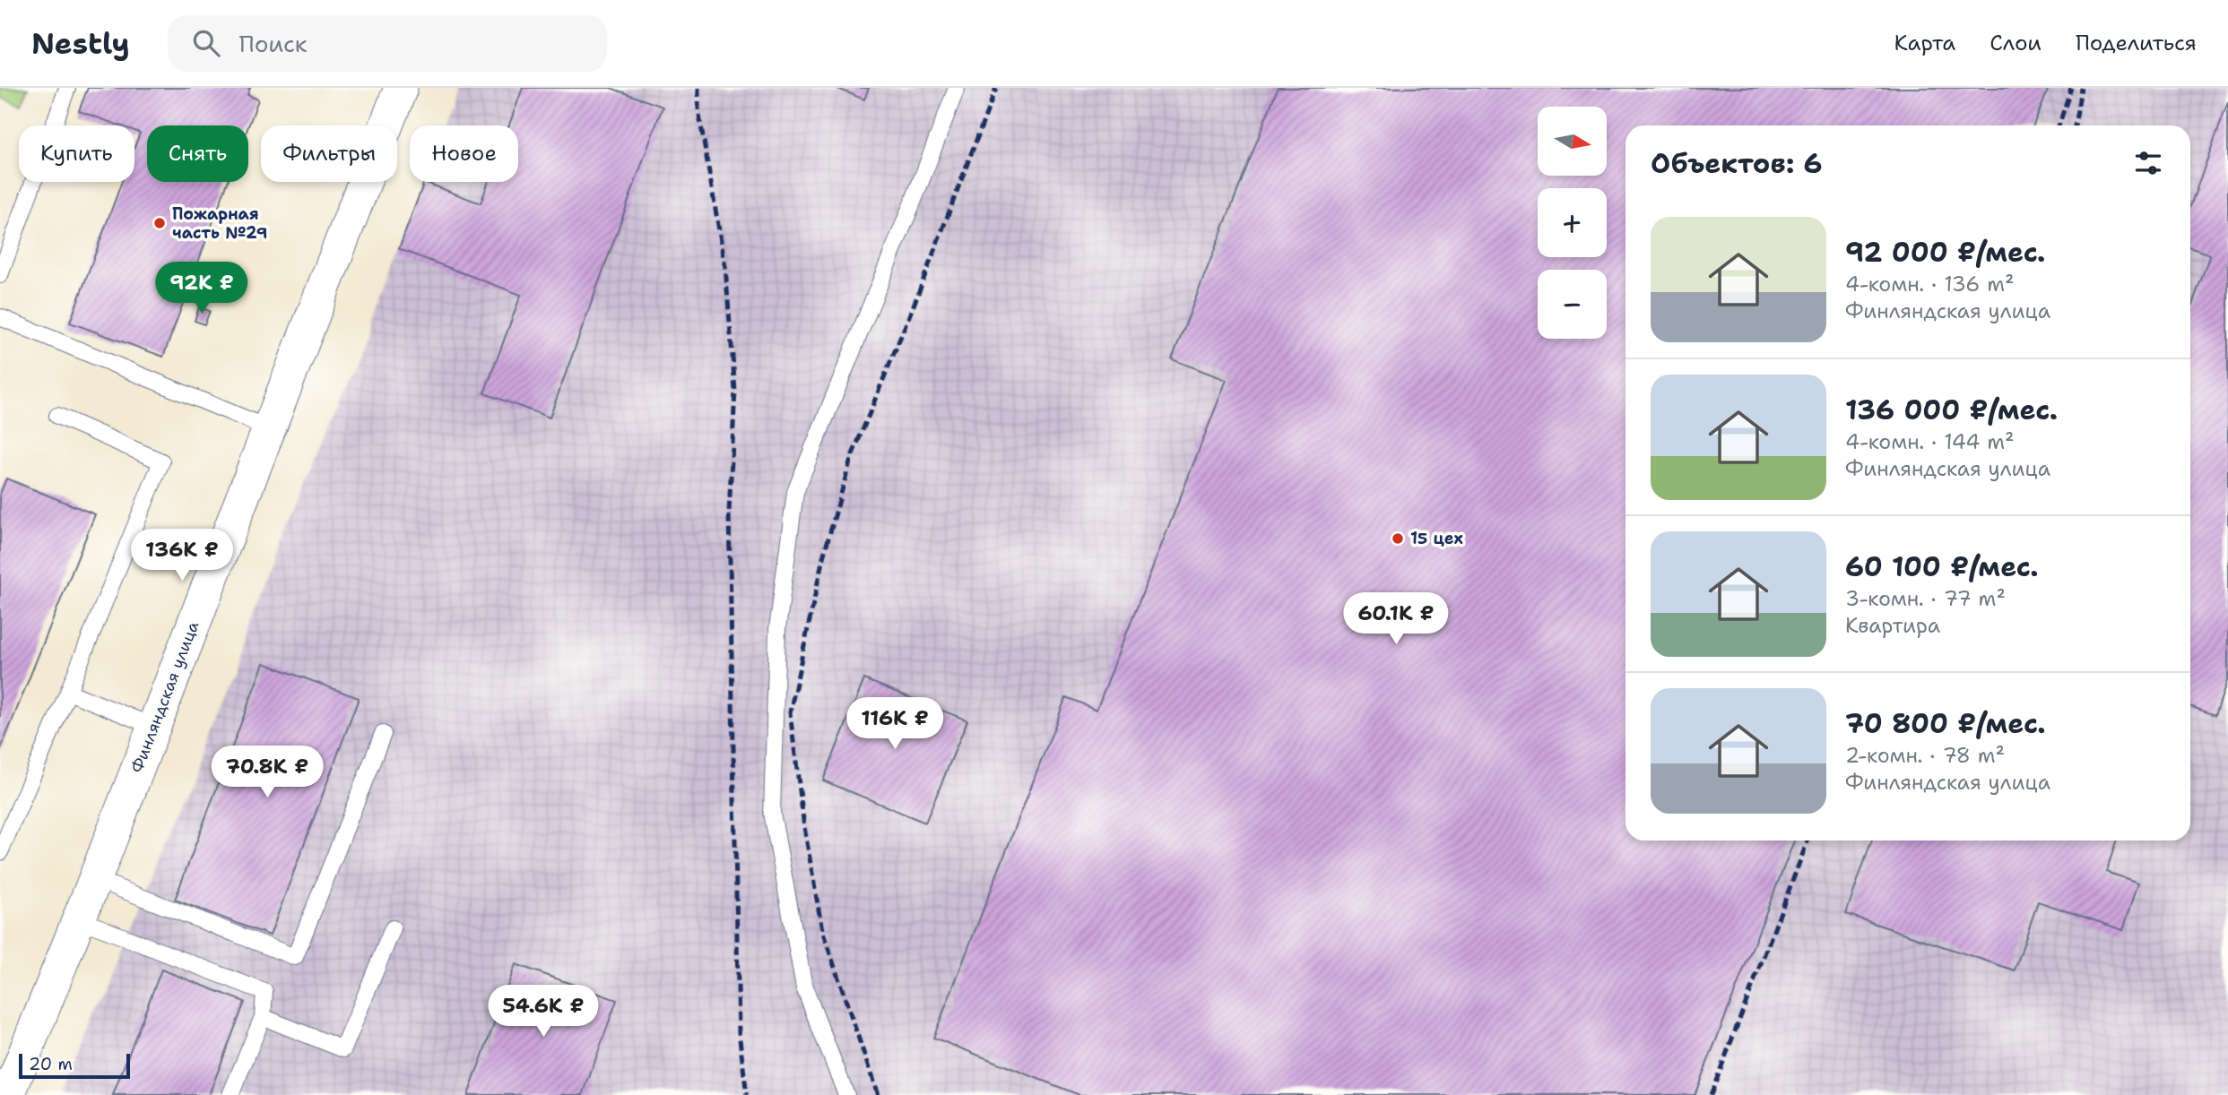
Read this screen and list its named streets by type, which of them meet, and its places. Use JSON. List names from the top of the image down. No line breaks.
{"streets":{"street":["Финляндская улица"]},"places":["Пожарная часть №29","15 цех"],"scale_bar":"20 m","north":"right","page":{"header":"Nestly","search":"Поиск","nav":["Карта","Слои","Поделиться"],"map_buttons":["+","−"],"chip":["Купить","Снять","Фильтры","Новое"],"heading":"Объектов: 6","list":[{"name":"92 000 ₽/мес.","note":"4-комн. · 136 m² · Финляндская улица"},{"name":"136 000 ₽/мес.","note":"4-комн. · 144 m² · Финляндская улица"},{"name":"60 100 ₽/мес.","note":"3-комн. · 77 m² · Квартира"},{"name":"70 800 ₽/мес.","note":"2-комн. · 78 m² · Финляндская улица"}],"price":["92K ₽","136K ₽","60.1K ₽","116K ₽","70.8K ₽","54.6K ₽"],"scale":"20 m"}}
